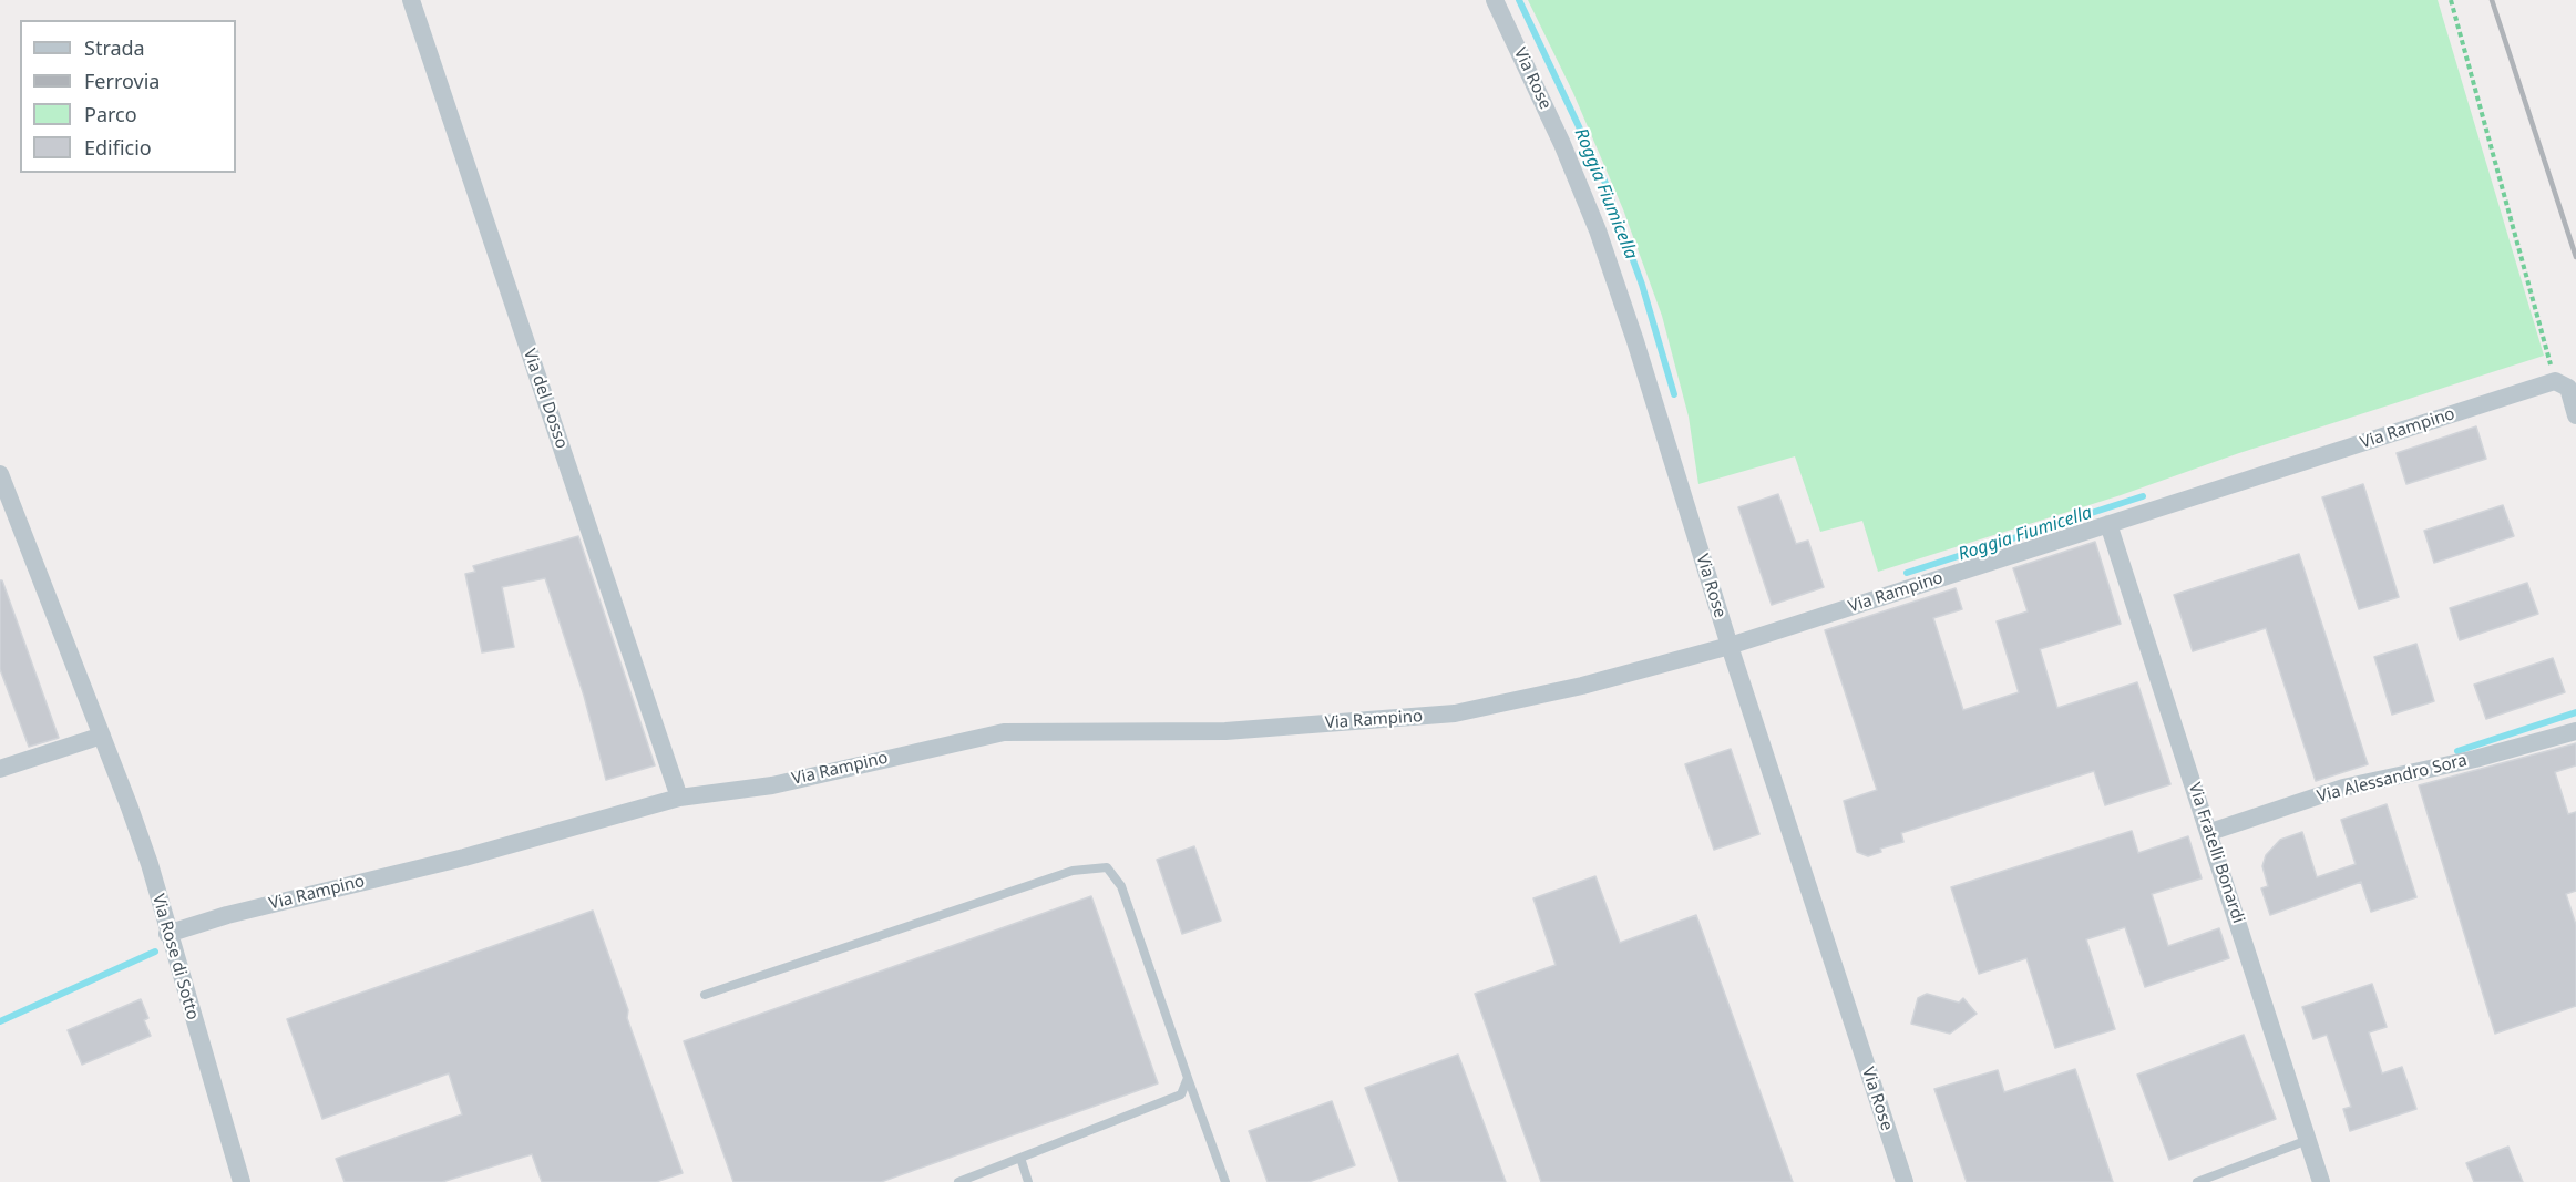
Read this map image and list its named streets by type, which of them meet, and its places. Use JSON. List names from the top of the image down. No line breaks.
{"streets":{"street":["Via Rose","Via del Dosso","Via Rampino","Via Alessandro Sora","Via Fratelli Bonardi","Via Rose di Sotto"]},"crossings":[["Via Rose","Via Rampino"],["Via del Dosso","Via Rampino"],["Via Rampino","Via Fratelli Bonardi"],["Via Rampino","Via Rose di Sotto"],["Via Alessandro Sora","Via Fratelli Bonardi"]],"water":["Roggia Fiumicella"],"legend":["Strada","Ferrovia","Parco","Edificio"]}
